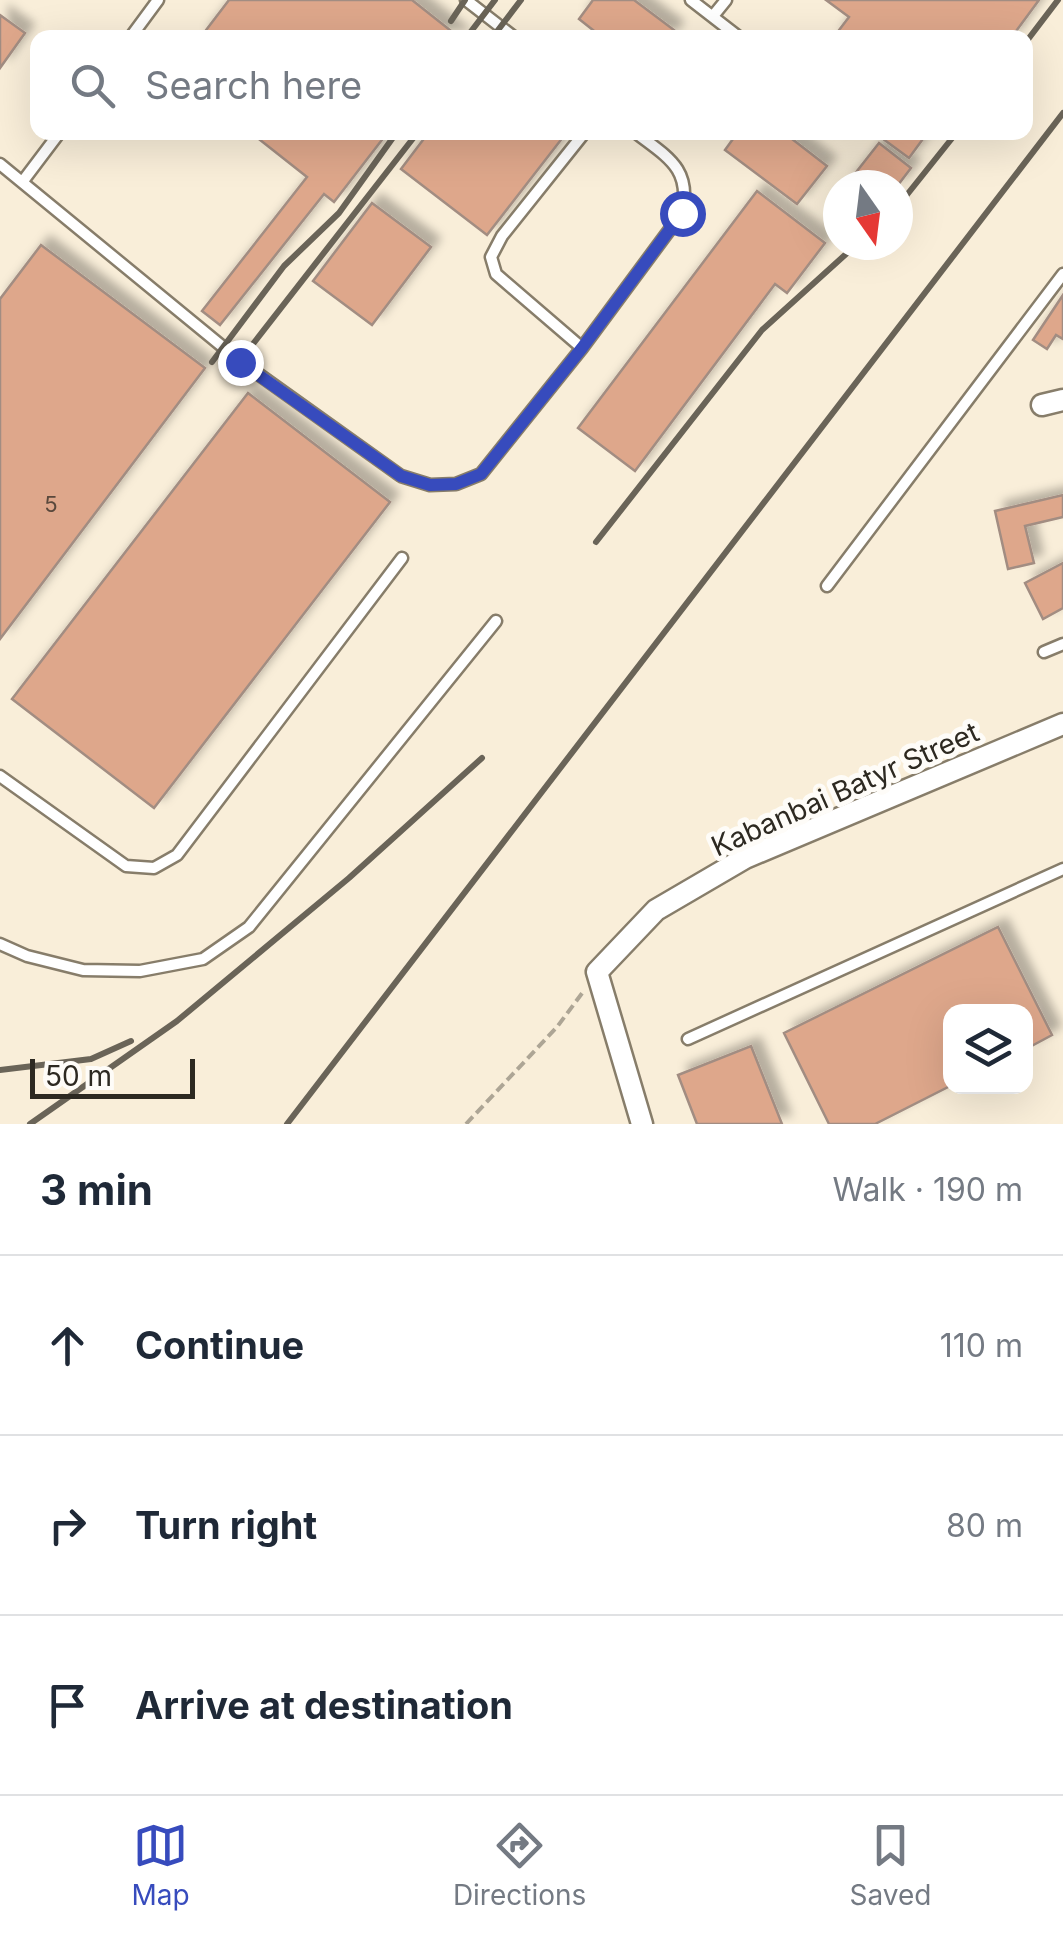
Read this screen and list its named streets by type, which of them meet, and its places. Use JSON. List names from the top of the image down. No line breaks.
{"streets":{"street":["Kabanbai Batyr Street"]},"house_numbers":["5"],"scale_bar":"50 m","north":"bottom","page":{"search":"Search here","scale":"50 m","heading":["3 min","Walk · 190 m"],"list":[["Continue","110 m"],["Turn right","80 m"],"Arrive at destination"],"nav":["Map","Directions","Saved"]}}
